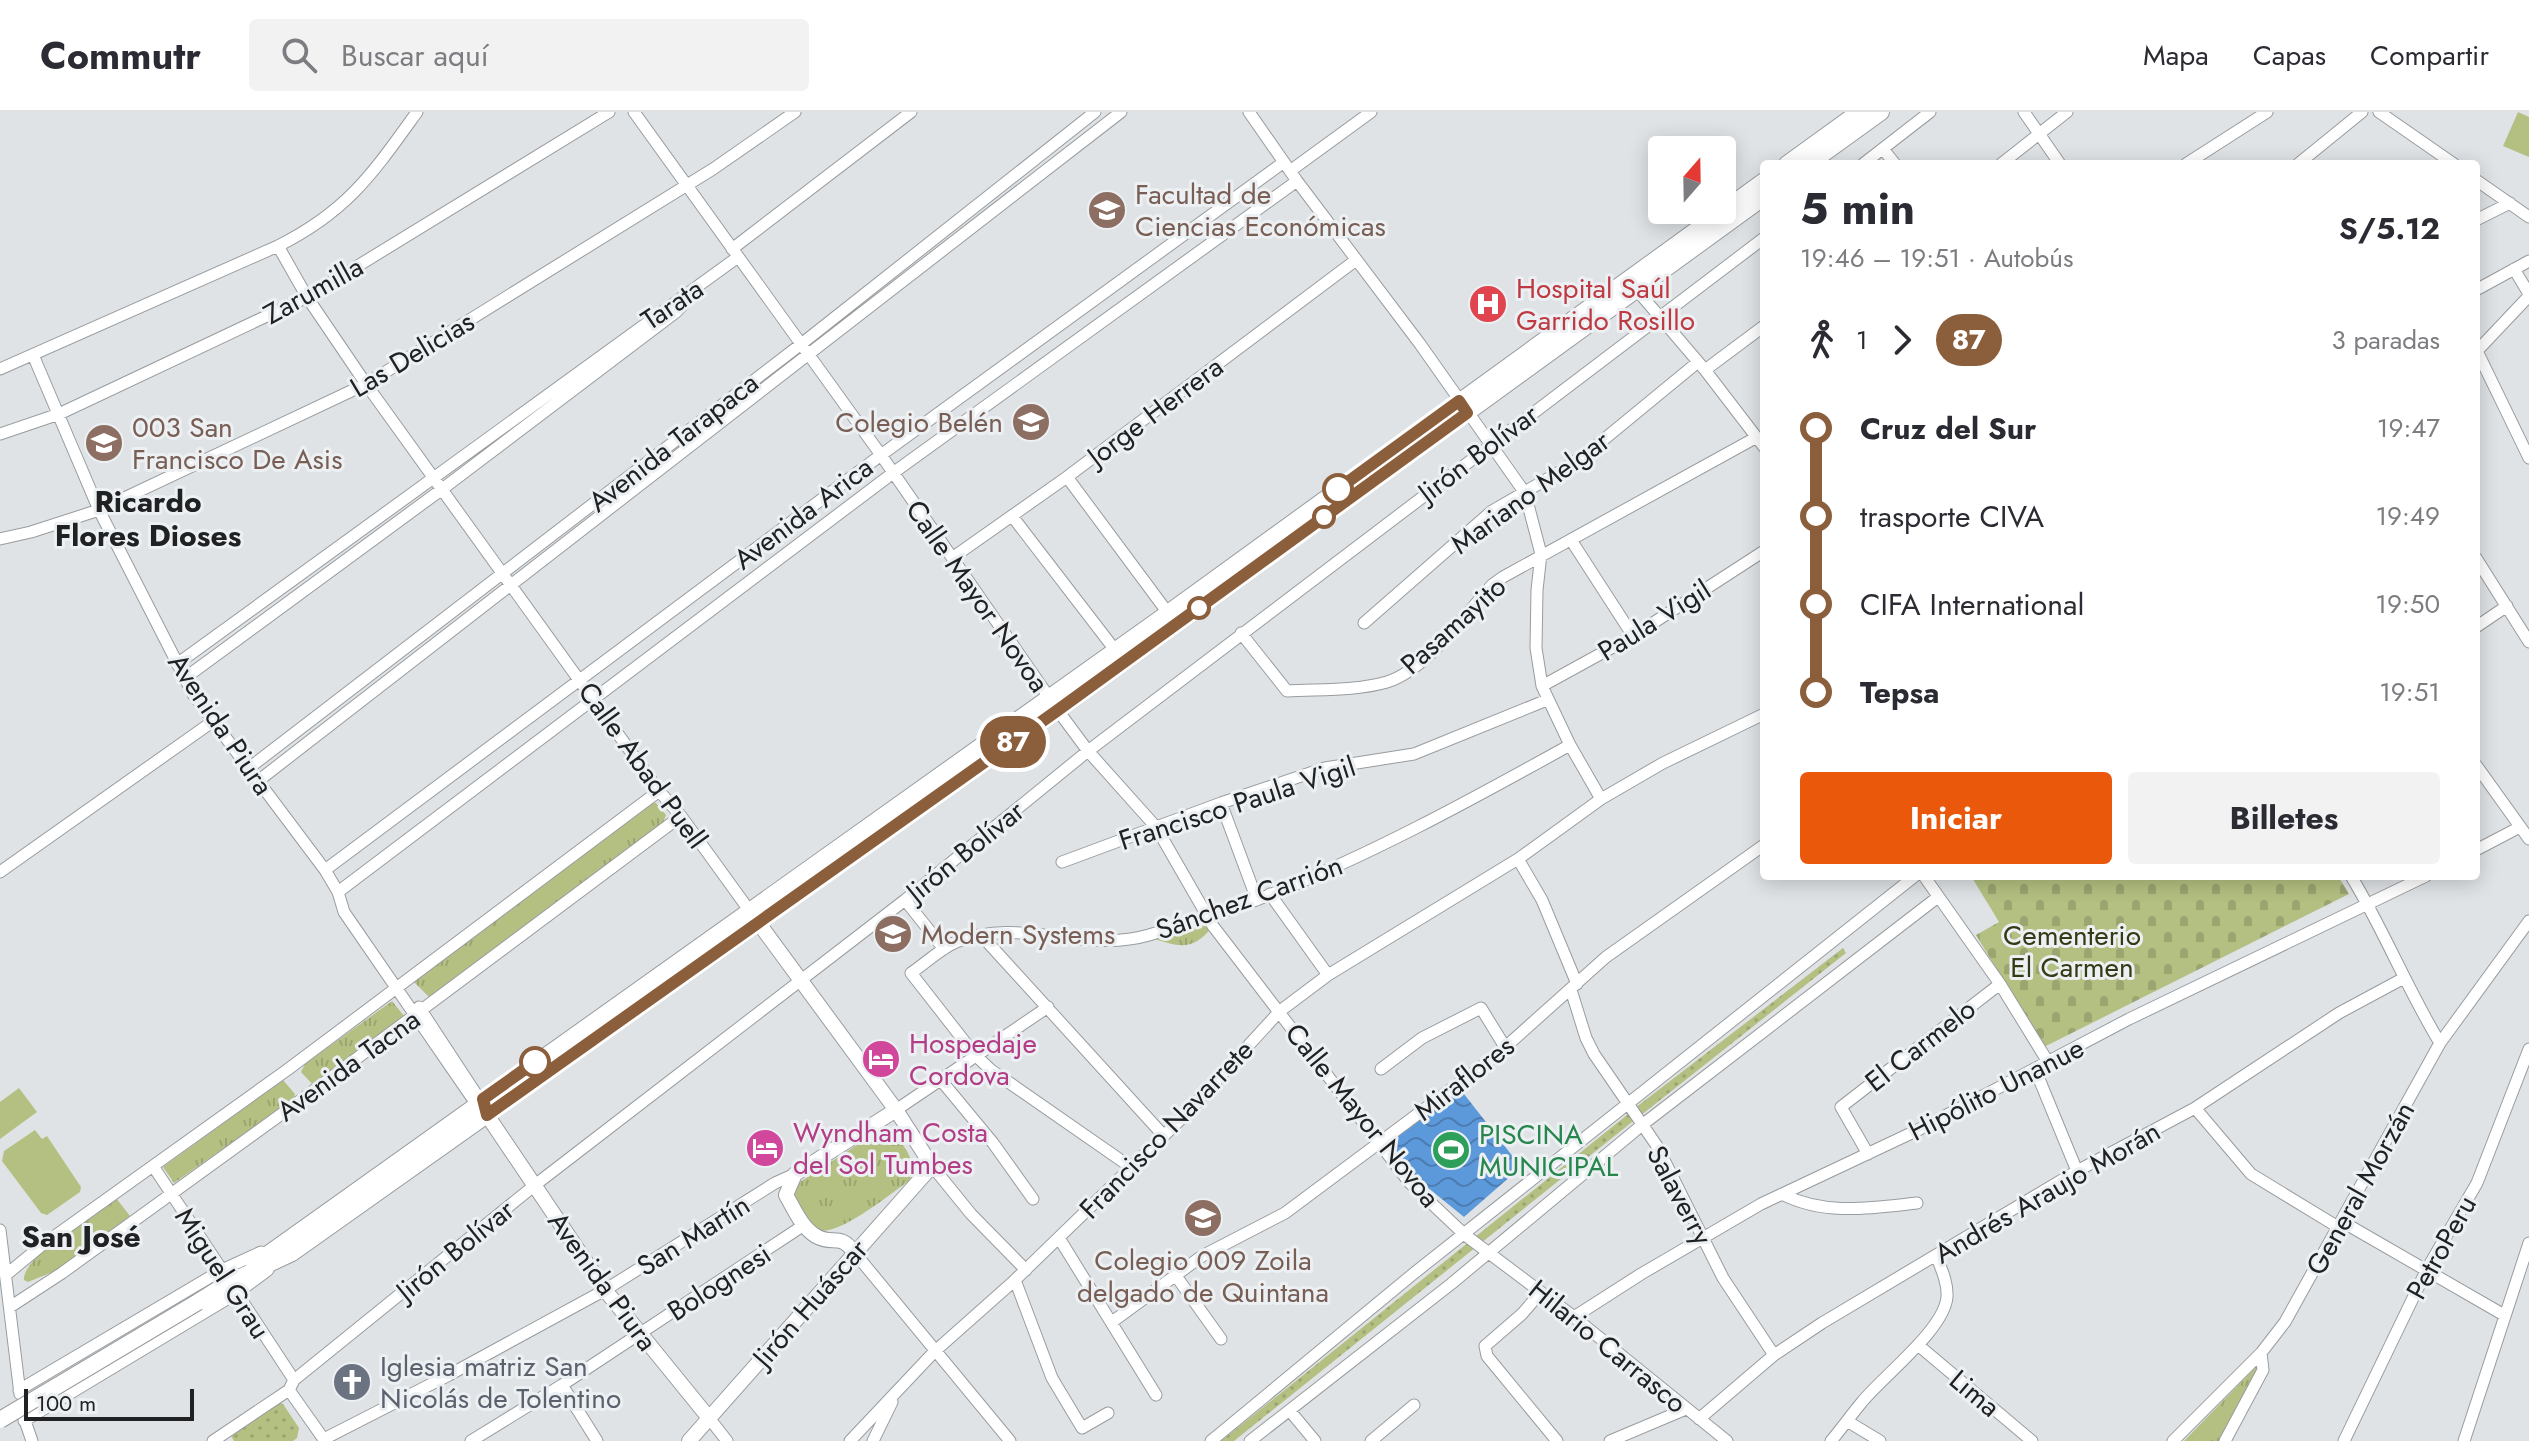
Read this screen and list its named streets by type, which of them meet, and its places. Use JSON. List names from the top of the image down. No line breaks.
{"streets":{"main road":["Avenida Piura","Calle Abad Puell","San Martín","Jirón Huáscar"],"street":["Zarumilla","Tarata","Las Delicias","Jorge Herrera","Avenida Tarapaca","Jirón Bolívar","Mariano Melgar","Avenida Arica","Calle Mayor Novoa","Paula Vigil","Pasamayito","Francisco Paula Vigil","Sánchez Carrión","El Carmelo","Avenida Tacna","Miraflores","Hipólito Unanue","Francisco Navarrete","General Morzán","Andrés Araujo Morán","Salaverry","PetroPeru","Miguel Grau","Bolognesi","Hilario Carrasco","Lima"]},"crossings":[["Zarumilla","Avenida Piura"],["Zarumilla","Calle Abad Puell"],["Tarata","Avenida Piura"],["Tarata","Calle Abad Puell"],["Las Delicias","Calle Mayor Novoa"],["Las Delicias","Avenida Piura"],["Las Delicias","Calle Abad Puell"],["Jorge Herrera","Calle Mayor Novoa"],["Avenida Tarapaca","Calle Mayor Novoa"],["Avenida Tarapaca","Avenida Piura"],["Avenida Tarapaca","Calle Abad Puell"],["Jirón Bolívar","Calle Mayor Novoa"],["Jirón Bolívar","Pasamayito"],["Jirón Bolívar","Avenida Piura"],["Jirón Bolívar","Calle Abad Puell"],["Jirón Bolívar","Miguel Grau"],["Avenida Arica","Calle Mayor Novoa"],["Avenida Arica","Avenida Piura"],["Avenida Arica","Calle Abad Puell"],["Calle Mayor Novoa","Francisco Paula Vigil"],["Calle Mayor Novoa","Sánchez Carrión"],["Calle Mayor Novoa","Miraflores"],["Calle Mayor Novoa","Francisco Navarrete"],["Calle Mayor Novoa","Hilario Carrasco"],["Avenida Piura","Avenida Tacna"],["Avenida Piura","San Martín"],["Avenida Piura","Bolognesi"],["Avenida Piura","Jirón Huáscar"],["Calle Abad Puell","Avenida Tacna"],["Calle Abad Puell","Francisco Navarrete"],["Calle Abad Puell","San Martín"],["Calle Abad Puell","Jirón Huáscar"],["Sánchez Carrión","San Martín"],["El Carmelo","Hipólito Unanue"],["Avenida Tacna","Miguel Grau"],["Miraflores","Salaverry"],["Hipólito Unanue","Salaverry"],["Hipólito Unanue","Hilario Carrasco"],["Francisco Navarrete","Salaverry"],["Andrés Araujo Morán","Salaverry"],["Andrés Araujo Morán","Hilario Carrasco"],["San Martín","Miguel Grau"]],"districts":["Ricardo Flores Dioses","San José"],"parks":["Cementerio El Carmen"],"places":{"school or university":["Facultad de Ciencias Económicas","Colegio Belén","003 San Francisco De Asis","Modern Systems","Colegio 009 Zoila delgado de Quintana"],"hospital":["Hospital Saúl Garrido Rosillo"],"hotel":["Hospedaje Cordova","Wyndham Costa del Sol Tumbes"],"sports":["PISCINA MUNICIPAL"],"church":["Iglesia matriz San Nicolás de Tolentino"]},"lines":["bus line 87"],"scale_bar":"100 m","north":"top","page":{"header":"Commutr","search":"Buscar aquí","nav":["Mapa","Capas","Compartir"],"on_map":"87","heading":["5 min","19:46 – 19:51 · Autobús","S/5.12"],"legs":["1","87","3 paradas"],"list":[{"name":"Cruz del Sur","value":"19:47"},{"name":"trasporte CIVA","value":"19:49"},{"name":"CIFA International","value":"19:50"},{"name":"Tepsa","value":"19:51"}],"buttons":["Iniciar","Billetes"],"scale":"100 m"}}
